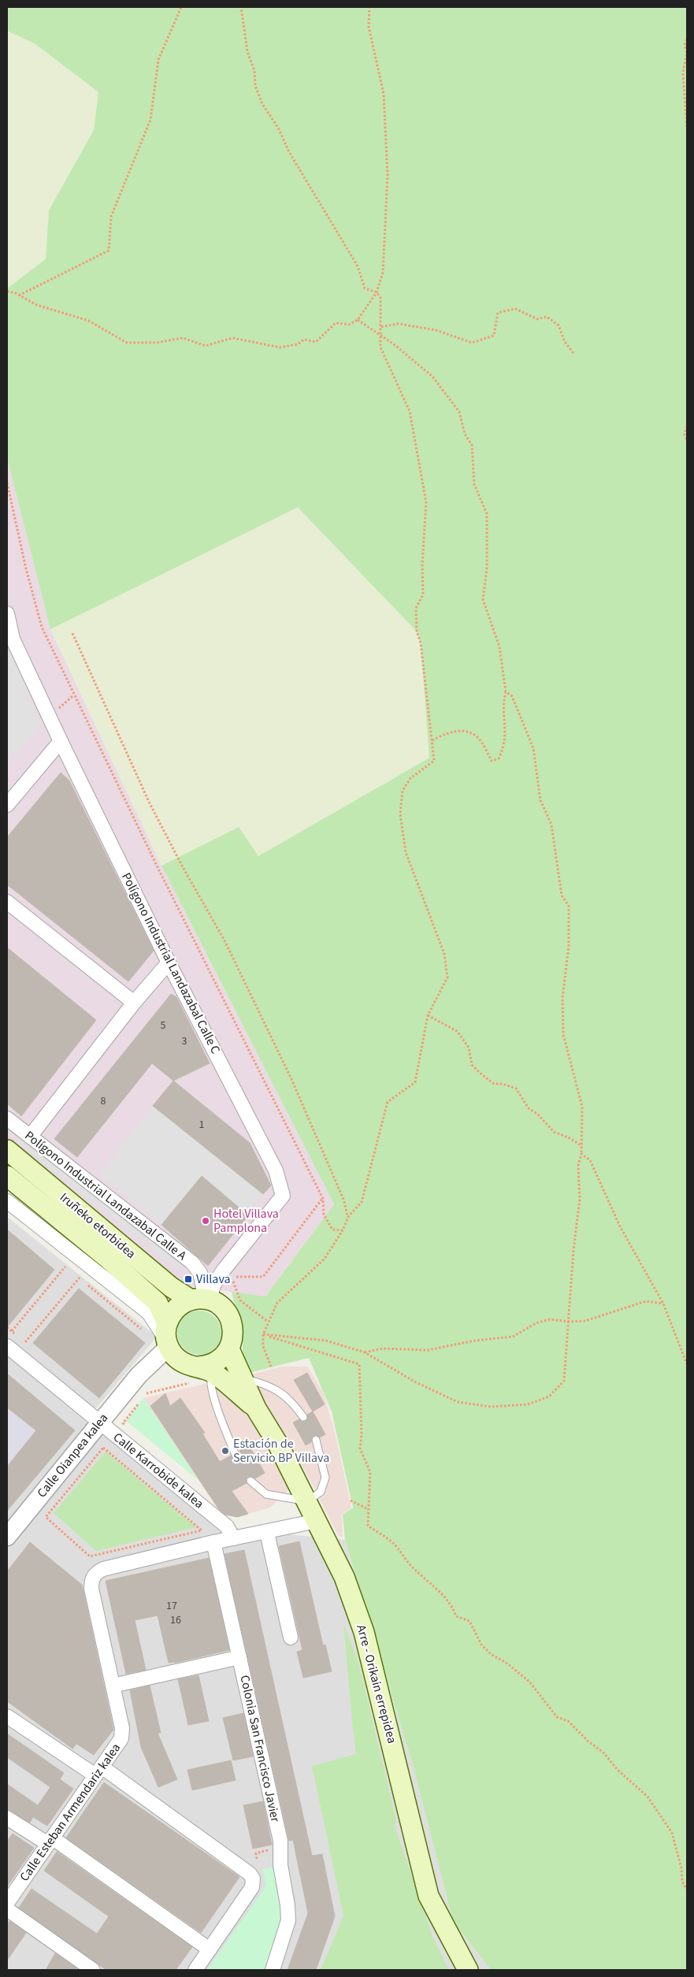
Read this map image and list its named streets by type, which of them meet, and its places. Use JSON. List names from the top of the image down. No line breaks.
{"streets":{"main road":["Iruñeko etorbidea","Arre - Orikain errepidea"],"street":["Polígono Industrial Landazabal Calle C","Polígono Industrial Landazabal Calle A","Calle Oianpea kalea","Calle Karrobide kalea","Colonia San Francisco Javier","Calle Esteban Armendariz kalea"]},"crossings":[["Polígono Industrial Landazabal Calle C","Polígono Industrial Landazabal Calle A"],["Polígono Industrial Landazabal Calle C","Iruñeko etorbidea"],["Polígono Industrial Landazabal Calle C","Calle Oianpea kalea"],["Polígono Industrial Landazabal Calle A","Iruñeko etorbidea"],["Polígono Industrial Landazabal Calle A","Calle Oianpea kalea"],["Iruñeko etorbidea","Calle Oianpea kalea"],["Calle Oianpea kalea","Calle Karrobide kalea"],["Colonia San Francisco Javier","Calle Esteban Armendariz kalea"]],"places":{"other":["Hotel Villava Pamplona","Estación de Servicio BP Villava"],"transit":["Villava"]},"house_numbers":["5","3","8","1","17","16"]}
